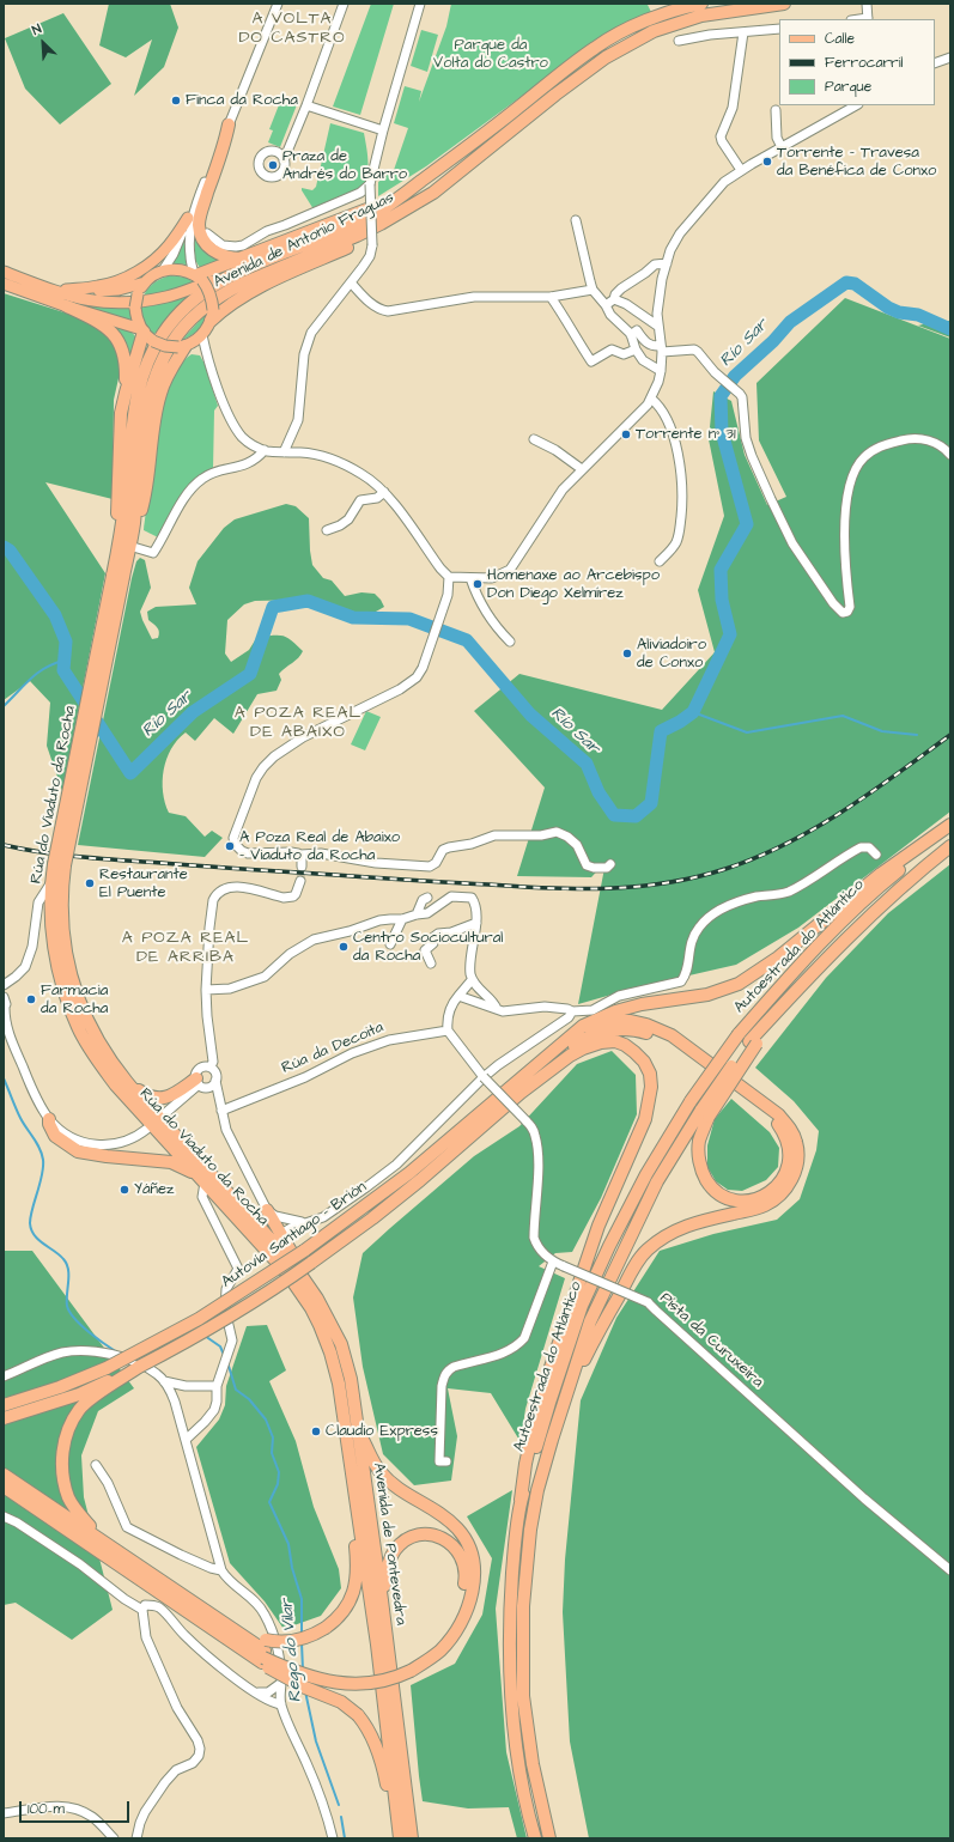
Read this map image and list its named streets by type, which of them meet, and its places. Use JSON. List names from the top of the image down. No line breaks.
{"streets":{"highway":["Avenida de Antonio Fraguas","Rúa do Viaduto da Rocha","Autoestrada do Atlántico","Autovía Santiago - Brión","Avenida de Pontevedra"],"street":["Rúa da Decoita","Pista da Curuxeira"]},"crossings":[["Avenida de Antonio Fraguas","Rúa do Viaduto da Rocha"],["Rúa do Viaduto da Rocha","Avenida de Pontevedra"],["Rúa da Decoita","Pista da Curuxeira"]],"districts":["A VOLTA DO CASTRO","A POZA REAL DE ABAIXO","A POZA REAL DE ARRIBA"],"water":["Río Sar","Rego do Vilar"],"parks":["Parque da Volta do Castro"],"places":["Finca da Rocha","Torrente - Travesa da Benéfica de Conxo","Praza de Andrés do Barro","Torrente n° 31","Homenaxe ao Arcebispo Don Diego Xelmírez","Aliviadoiro de Conxo","A Poza Real de Abaixo - Viaduto da Rocha","Restaurante El Puente","Centro Sociocultural da Rocha","Farmacia da Rocha","Yáñez","Claudio Express"],"legend":["Calle","Ferrocarril","Parque"],"scale_bar":"100 m","north":"top left"}
